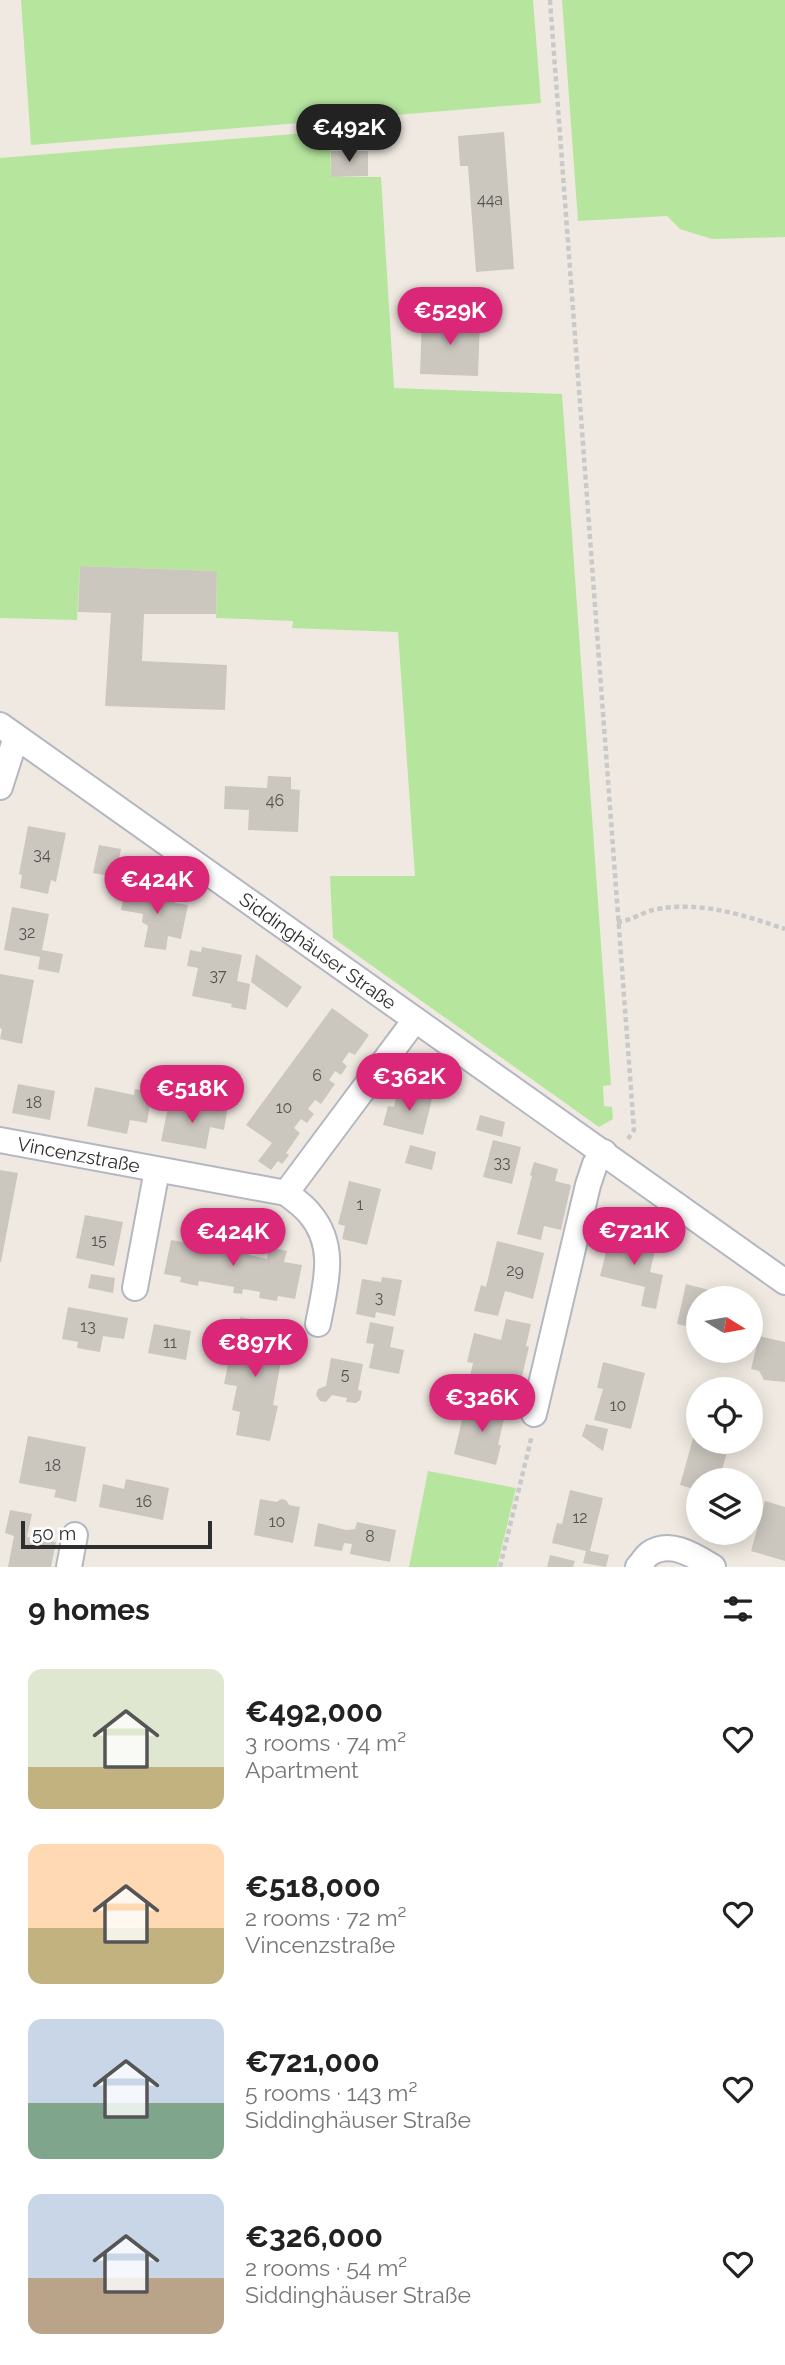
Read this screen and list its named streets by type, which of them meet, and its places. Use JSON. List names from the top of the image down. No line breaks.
{"streets":{"street":["Siddinghäuser Straße","Vincenzstraße"]},"house_numbers":["44a","46","34","32","37","6","18","10","33","1","15","29","3","13","11","5","10","18","16","12","10","8"],"scale_bar":"50 m","north":"right","page":{"price":["€492K","€529K","€424K","€362K","€518K","€721K","€424K","€897K","€326K"],"scale":"50 m","heading":"9 homes","list":[{"name":"€492,000","note":"3 rooms · 74 m² · Apartment"},{"name":"€518,000","note":"2 rooms · 72 m² · Vincenzstraße"},{"name":"€721,000","note":"5 rooms · 143 m² · Siddinghäuser Straße"},{"name":"€326,000","note":"2 rooms · 54 m² · Siddinghäuser Straße"}]}}
